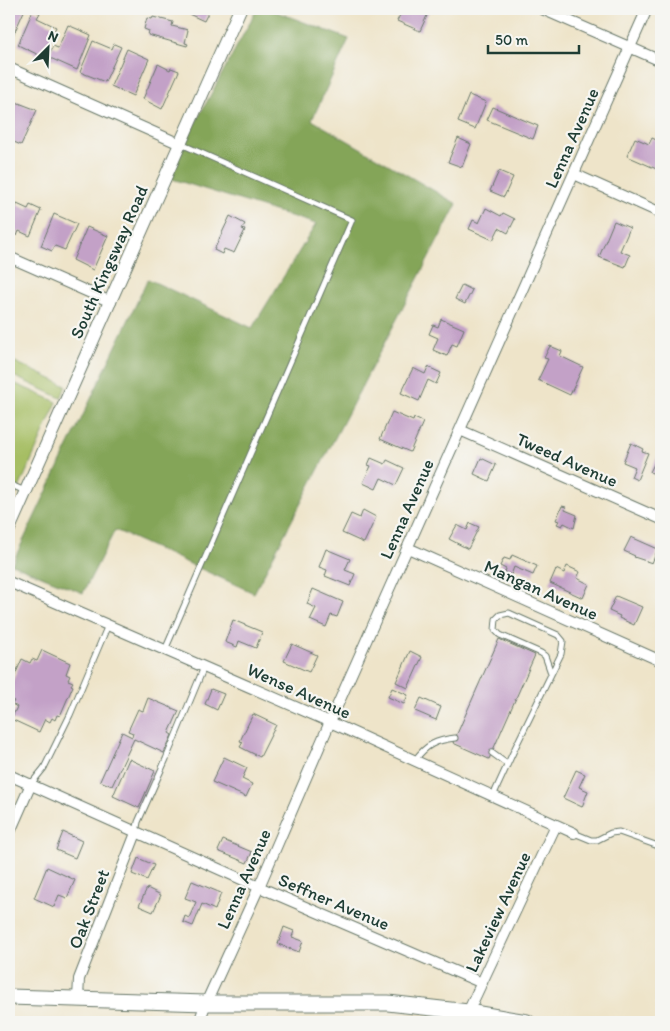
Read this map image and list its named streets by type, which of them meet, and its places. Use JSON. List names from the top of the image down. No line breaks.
{"streets":{"street":["Lenna Avenue","South Kingsway Road","Tweed Avenue","Mangan Avenue","Wense Avenue","Seffner Avenue","Oak Street","Lakeview Avenue"]},"crossings":[["Lenna Avenue","Tweed Avenue"],["Lenna Avenue","Mangan Avenue"],["Lenna Avenue","Wense Avenue"],["Lenna Avenue","Seffner Avenue"],["Wense Avenue","Lakeview Avenue"],["Seffner Avenue","Oak Street"],["Seffner Avenue","Lakeview Avenue"]],"scale_bar":"50 m","north":"top right"}
